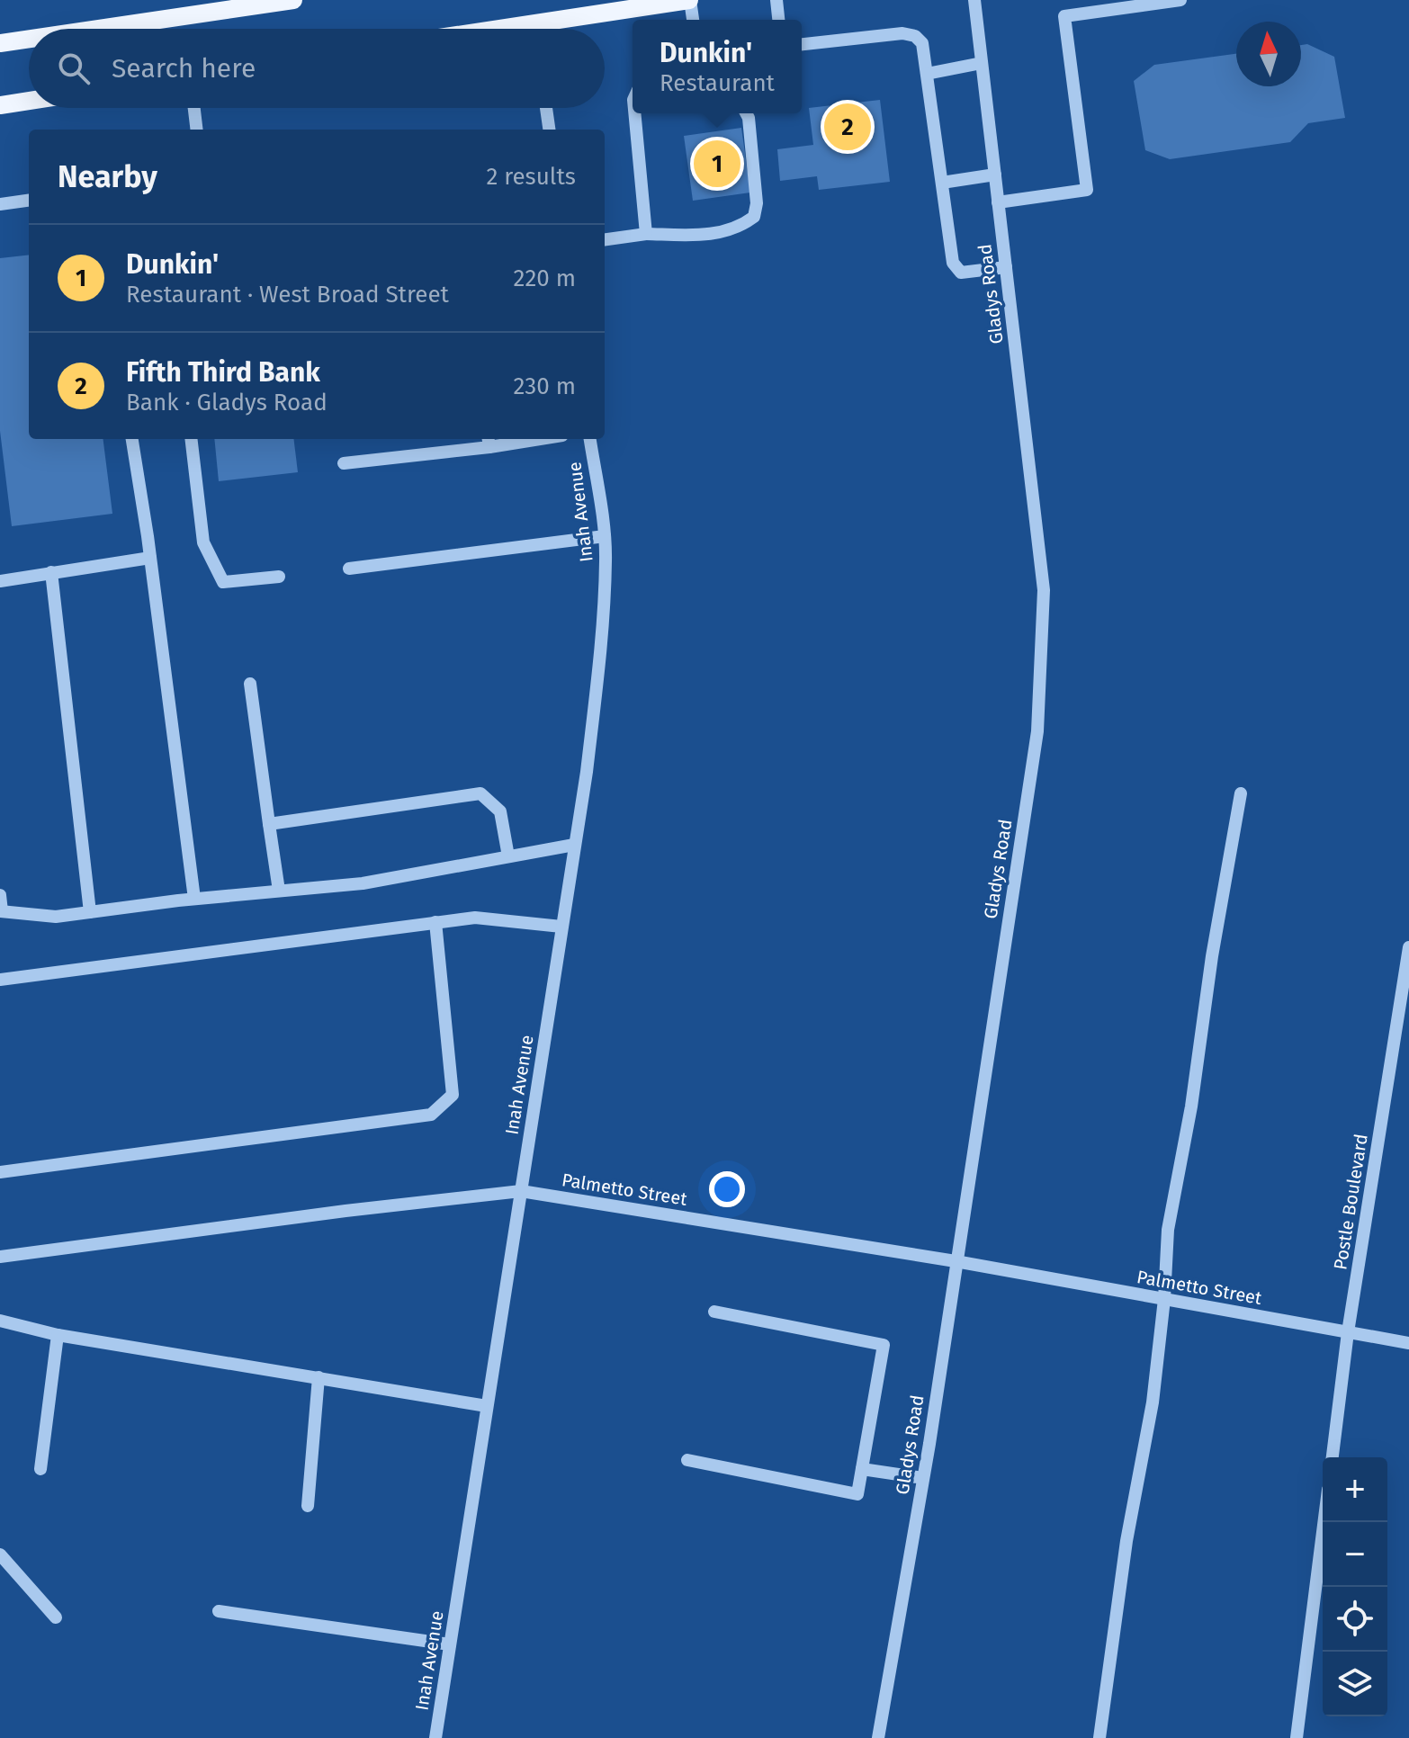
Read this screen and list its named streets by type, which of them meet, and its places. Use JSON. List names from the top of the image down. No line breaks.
{"streets":{"street":["Gladys Road","Inah Avenue","Palmetto Street","Postle Boulevard"]},"crossings":[["Gladys Road","Palmetto Street"],["Inah Avenue","Palmetto Street"],["Palmetto Street","Postle Boulevard"]],"north":"top","page":{"popup":["Dunkin'","Restaurant"],"search":"Search here","pins":["2","1"],"heading":["Nearby","2 results"],"list":[{"mark":"1","name":"Dunkin'","note":"Restaurant · West Broad Street","value":"220 m"},{"mark":"2","name":"Fifth Third Bank","note":"Bank · Gladys Road","value":"230 m"}],"map_buttons":["+","−"]}}
